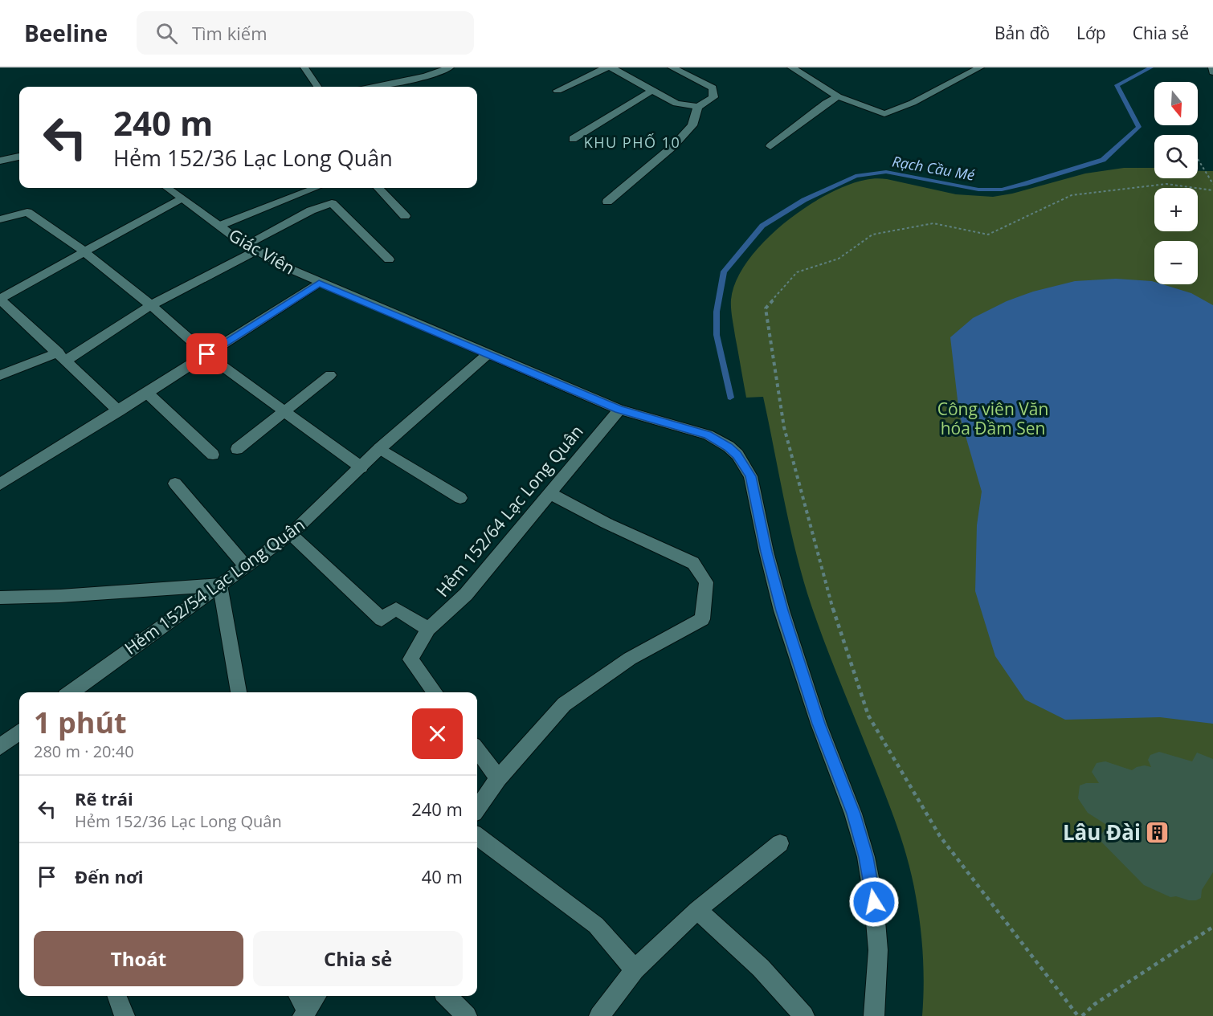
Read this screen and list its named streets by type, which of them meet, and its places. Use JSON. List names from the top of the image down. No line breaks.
{"streets":{"street":["Giác Viên","Hẻm 152/64 Lạc Long Quân","Hẻm 152/54 Lạc Long Quân"]},"crossings":[["Giác Viên","Hẻm 152/64 Lạc Long Quân"],["Giác Viên","Hẻm 152/54 Lạc Long Quân"]],"districts":["KHU PHỐ 10"],"water":["Rạch Cầu Mé"],"parks":["Công viên Văn hóa Đầm Sen"],"places":{"building":["Lâu Đài"]},"north":"bottom","page":{"header":"Beeline","search":"Tìm kiếm","nav":["Bản đồ","Lớp","Chia sẻ"],"map_buttons":["+","−"],"turn":["240 m","Hẻm 152/36 Lạc Long Quân"],"heading":["1 phút","280 m · 20:40"],"list":[{"name":"Rẽ trái","note":"Hẻm 152/36 Lạc Long Quân","value":"240 m"},{"name":"Đến nơi","value":"40 m"}],"buttons":["Thoát","Chia sẻ"]}}
